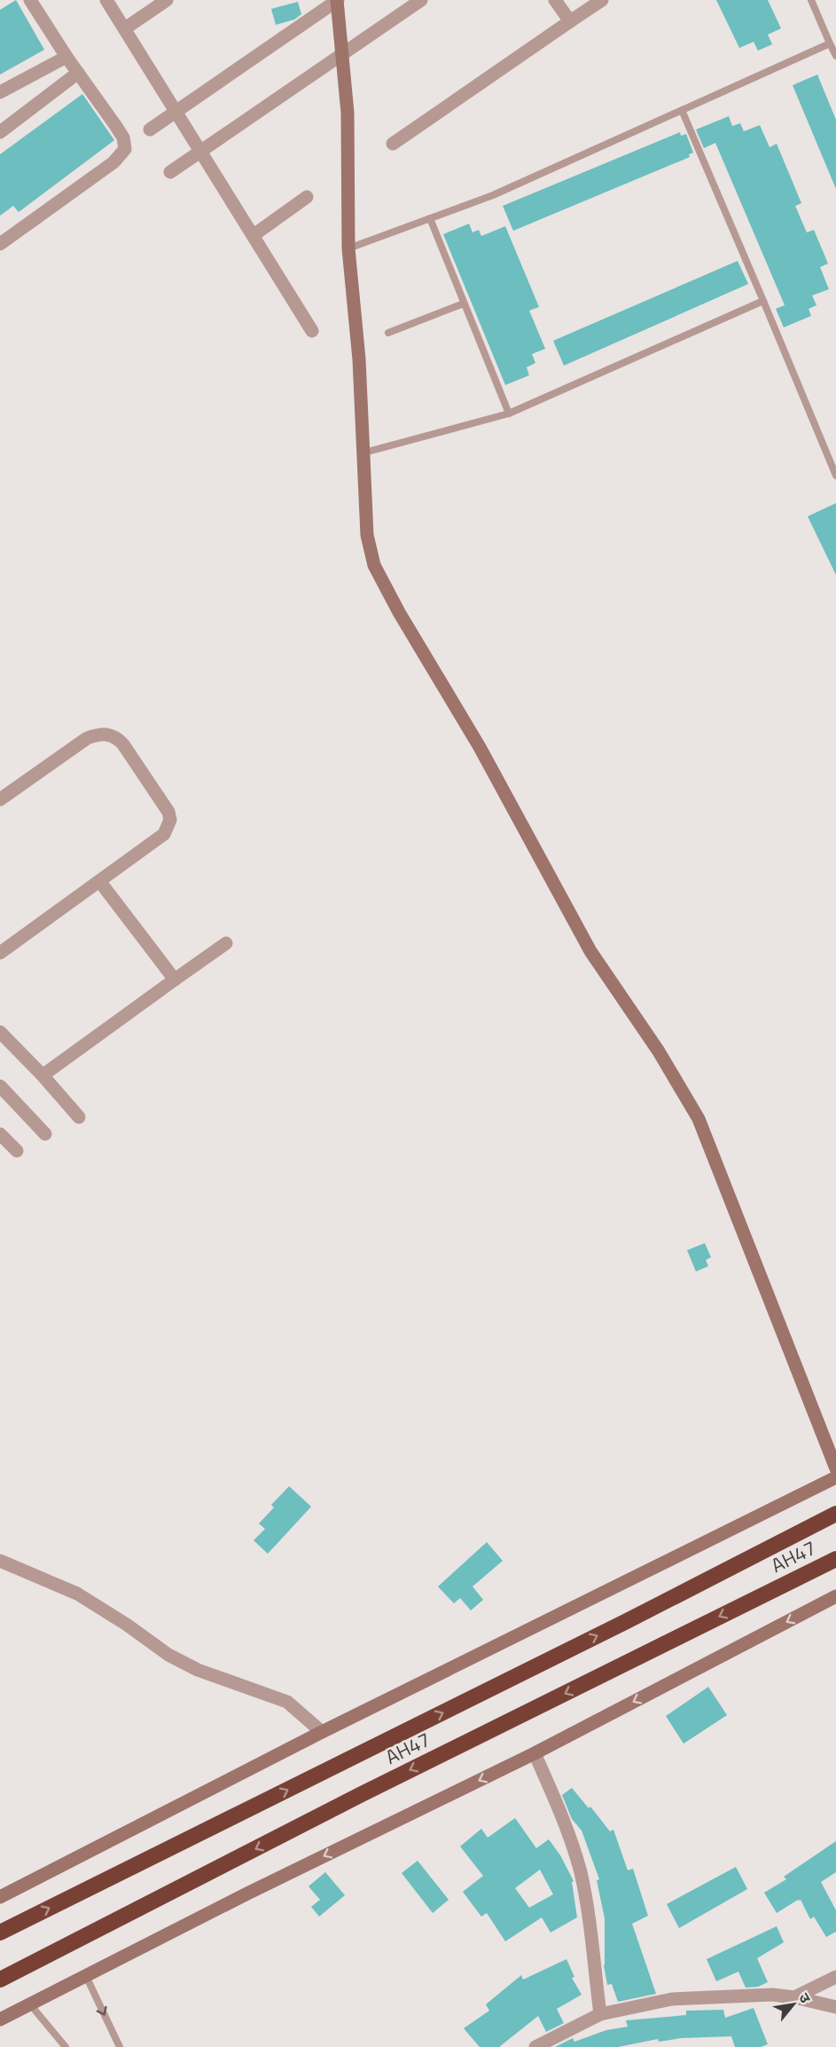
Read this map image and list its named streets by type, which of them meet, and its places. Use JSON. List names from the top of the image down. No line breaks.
{"streets":{"highway":["AH47"]},"north":"top right"}
